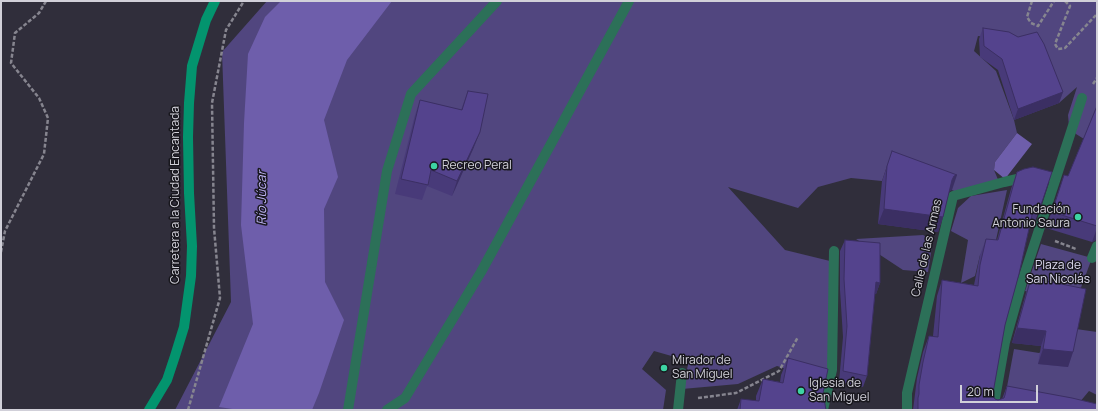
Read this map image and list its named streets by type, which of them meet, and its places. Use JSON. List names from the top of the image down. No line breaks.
{"streets":{"main road":["Carretera a la Ciudad Encantada"],"street":["Calle de las Armas"]},"water":["Río Júcar"],"parks":["Plaza de San Nicolás"],"places":["Recreo Peral","Fundación Antonio Saura","Mirador de San Miguel","Iglesia de San Miguel"],"scale_bar":"20 m"}
